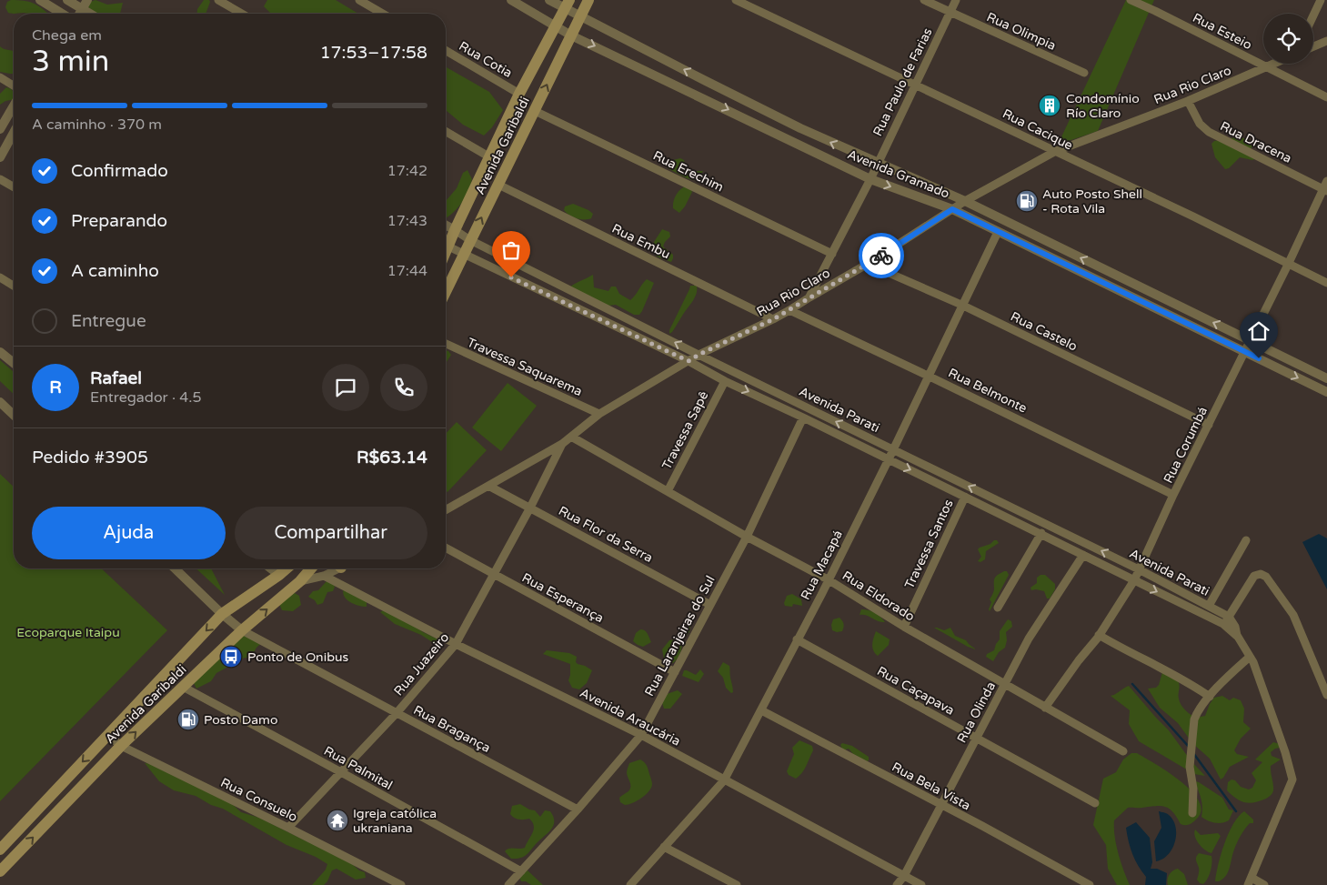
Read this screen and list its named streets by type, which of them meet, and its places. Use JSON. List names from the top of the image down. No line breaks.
{"streets":{"main road":["Avenida Garibaldi"],"street":["Rua Olimpia","Rua Esteio","Rua Cotia","Rua Paulo de Farias","Rua Rio Claro","Rua Cacique","Rua Dracena","Rua Erechim","Avenida Gramado","Rua Embu","Rua Castelo","Travessa Saquarema","Rua Belmonte","Avenida Parati","Travessa Sapê","Rua Corumbá","Rua Flor da Serra","Travessa Santos","Rua Macapá","Rua Eldorado","Rua Esperança","Rua Laranjeiras do Sul","Rua Juazeiro","Rua Caçapava","Rua Olinda","Avenida Araucária","Rua Bragança","Rua Palmital","Rua Bela Vista","Rua Consuelo"]},"crossings":[["Rua Olimpia","Rua Paulo de Farias"],["Rua Esteio","Rua Rio Claro"],["Rua Cotia","Avenida Garibaldi"],["Rua Paulo de Farias","Rua Rio Claro"],["Rua Paulo de Farias","Rua Cacique"],["Rua Paulo de Farias","Rua Erechim"],["Rua Paulo de Farias","Avenida Gramado"],["Rua Rio Claro","Rua Cacique"],["Rua Rio Claro","Rua Dracena"],["Rua Rio Claro","Avenida Gramado"],["Rua Rio Claro","Rua Embu"],["Rua Rio Claro","Rua Castelo"],["Rua Rio Claro","Travessa Saquarema"],["Rua Rio Claro","Rua Belmonte"],["Rua Rio Claro","Avenida Parati"],["Rua Rio Claro","Rua Flor da Serra"],["Rua Rio Claro","Rua Eldorado"],["Rua Rio Claro","Rua Juazeiro"],["Rua Cacique","Rua Corumbá"],["Rua Dracena","Rua Corumbá"],["Avenida Garibaldi","Rua Erechim"],["Avenida Garibaldi","Avenida Gramado"],["Avenida Garibaldi","Rua Embu"],["Avenida Garibaldi","Avenida Parati"],["Avenida Garibaldi","Rua Bragança"],["Avenida Garibaldi","Rua Palmital"],["Avenida Garibaldi","Rua Consuelo"],["Avenida Gramado","Rua Corumbá"],["Avenida Gramado","Rua Macapá"],["Rua Castelo","Rua Corumbá"],["Rua Castelo","Rua Macapá"],["Rua Belmonte","Rua Corumbá"],["Rua Belmonte","Rua Macapá"],["Avenida Parati","Travessa Sapê"],["Avenida Parati","Rua Corumbá"],["Avenida Parati","Travessa Santos"],["Avenida Parati","Rua Macapá"],["Avenida Parati","Rua Laranjeiras do Sul"],["Avenida Parati","Rua Olinda"],["Travessa Sapê","Rua Eldorado"],["Rua Corumbá","Rua Eldorado"],["Rua Flor da Serra","Rua Laranjeiras do Sul"],["Rua Flor da Serra","Rua Juazeiro"],["Travessa Santos","Rua Eldorado"],["Rua Macapá","Rua Eldorado"],["Rua Macapá","Rua Caçapava"],["Rua Macapá","Avenida Araucária"],["Rua Macapá","Rua Bela Vista"],["Rua Eldorado","Rua Laranjeiras do Sul"],["Rua Eldorado","Rua Olinda"],["Rua Esperança","Rua Laranjeiras do Sul"],["Rua Esperança","Rua Juazeiro"],["Rua Laranjeiras do Sul","Avenida Araucária"],["Rua Laranjeiras do Sul","Rua Bragança"],["Rua Laranjeiras do Sul","Rua Palmital"],["Rua Juazeiro","Avenida Araucária"],["Rua Juazeiro","Rua Bragança"],["Rua Juazeiro","Rua Palmital"],["Rua Juazeiro","Rua Consuelo"],["Rua Caçapava","Rua Olinda"],["Rua Olinda","Avenida Araucária"],["Rua Olinda","Rua Bela Vista"]],"parks":["Ecoparque Itaipu"],"places":{"building":["Condomínio Río Claro"],"fuel station":["Auto Posto Shell - Rota Vila","Posto Damo"],"bus stop":["Ponto de Onibus"],"temple":["Igreja católica ukraniana"]},"page":{"heading":["3 min","Chega em","17:53–17:58"],"panel":["Rafael","Entregador · 4.5","Pedido #3905","R$63.14"],"bar":"A caminho · 370 m","list":[["Confirmado","17:42"],["Preparando","17:43"],["A caminho","17:44"],"Entregue"],"round":"R","buttons":["Ajuda","Compartilhar"]}}
